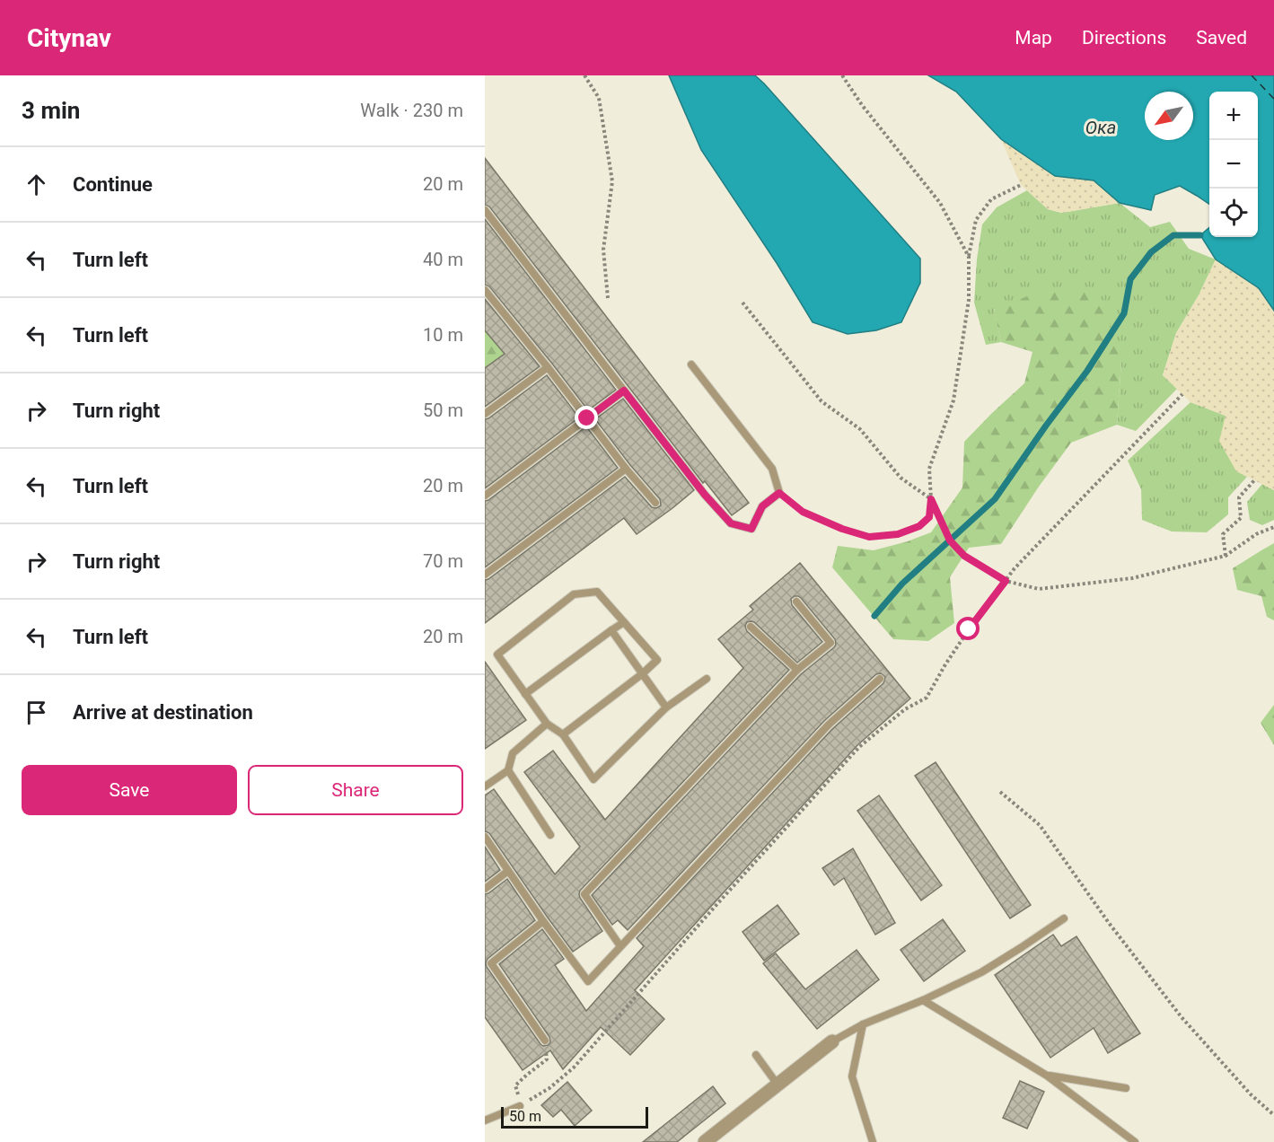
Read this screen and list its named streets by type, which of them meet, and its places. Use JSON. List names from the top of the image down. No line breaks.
{"water":["Ока"],"scale_bar":"50 m","north":"bottom left","page":{"header":"Citynav","nav":["Map","Directions","Saved"],"heading":["3 min","Walk · 230 m"],"map_buttons":["+","−"],"list":[["Continue","20 m"],["Turn left","40 m"],["Turn left","10 m"],["Turn right","50 m"],["Turn left","20 m"],["Turn right","70 m"],["Turn left","20 m"],"Arrive at destination"],"buttons":["Save","Share"],"scale":"50 m"}}
